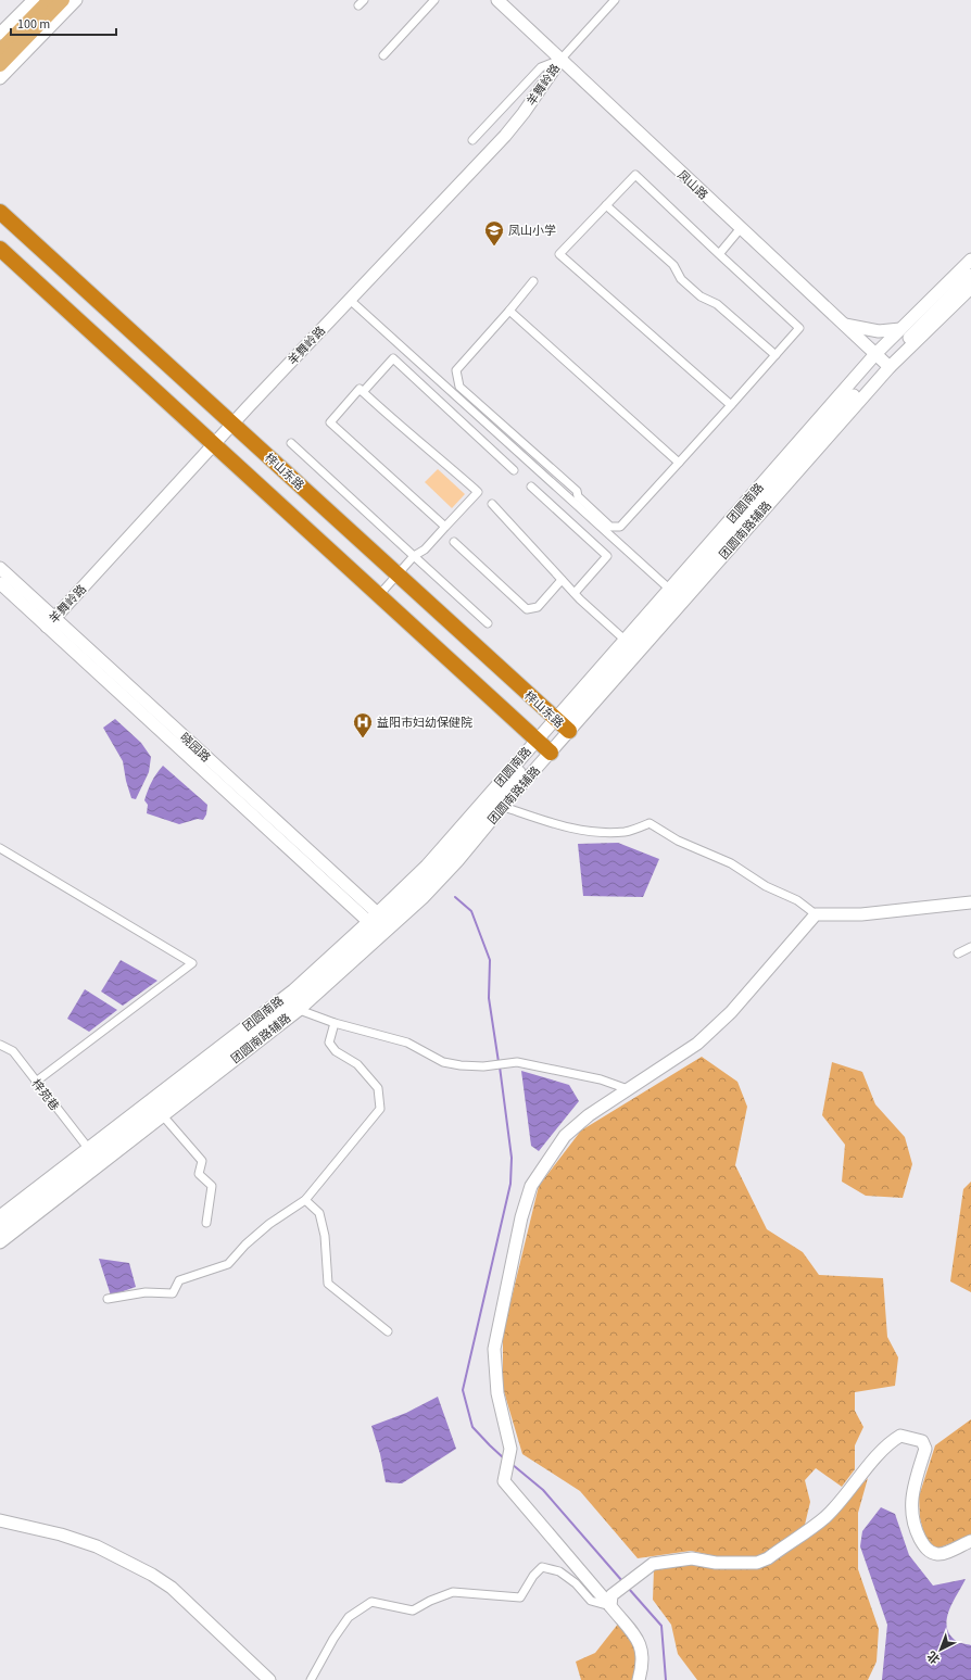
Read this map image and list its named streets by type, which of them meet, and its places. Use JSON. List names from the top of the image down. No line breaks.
{"streets":{"highway":["梓山东路"],"street":["羊舞岭路","凤山路","团圆南路","团圆南路辅路","晓园路","梓苑巷"]},"crossings":[["羊舞岭路","凤山路"],["羊舞岭路","梓山东路"],["羊舞岭路","晓园路"],["凤山路","团圆南路"],["凤山路","团圆南路辅路"],["梓山东路","团圆南路"],["梓山东路","团圆南路辅路"],["团圆南路","团圆南路辅路"],["团圆南路","晓园路"],["团圆南路","梓苑巷"],["团圆南路辅路","晓园路"]],"places":{"school or university":["凤山小学"],"hospital":["益阳市妇幼保健院"]},"scale_bar":"100 m","north":"bottom left"}
